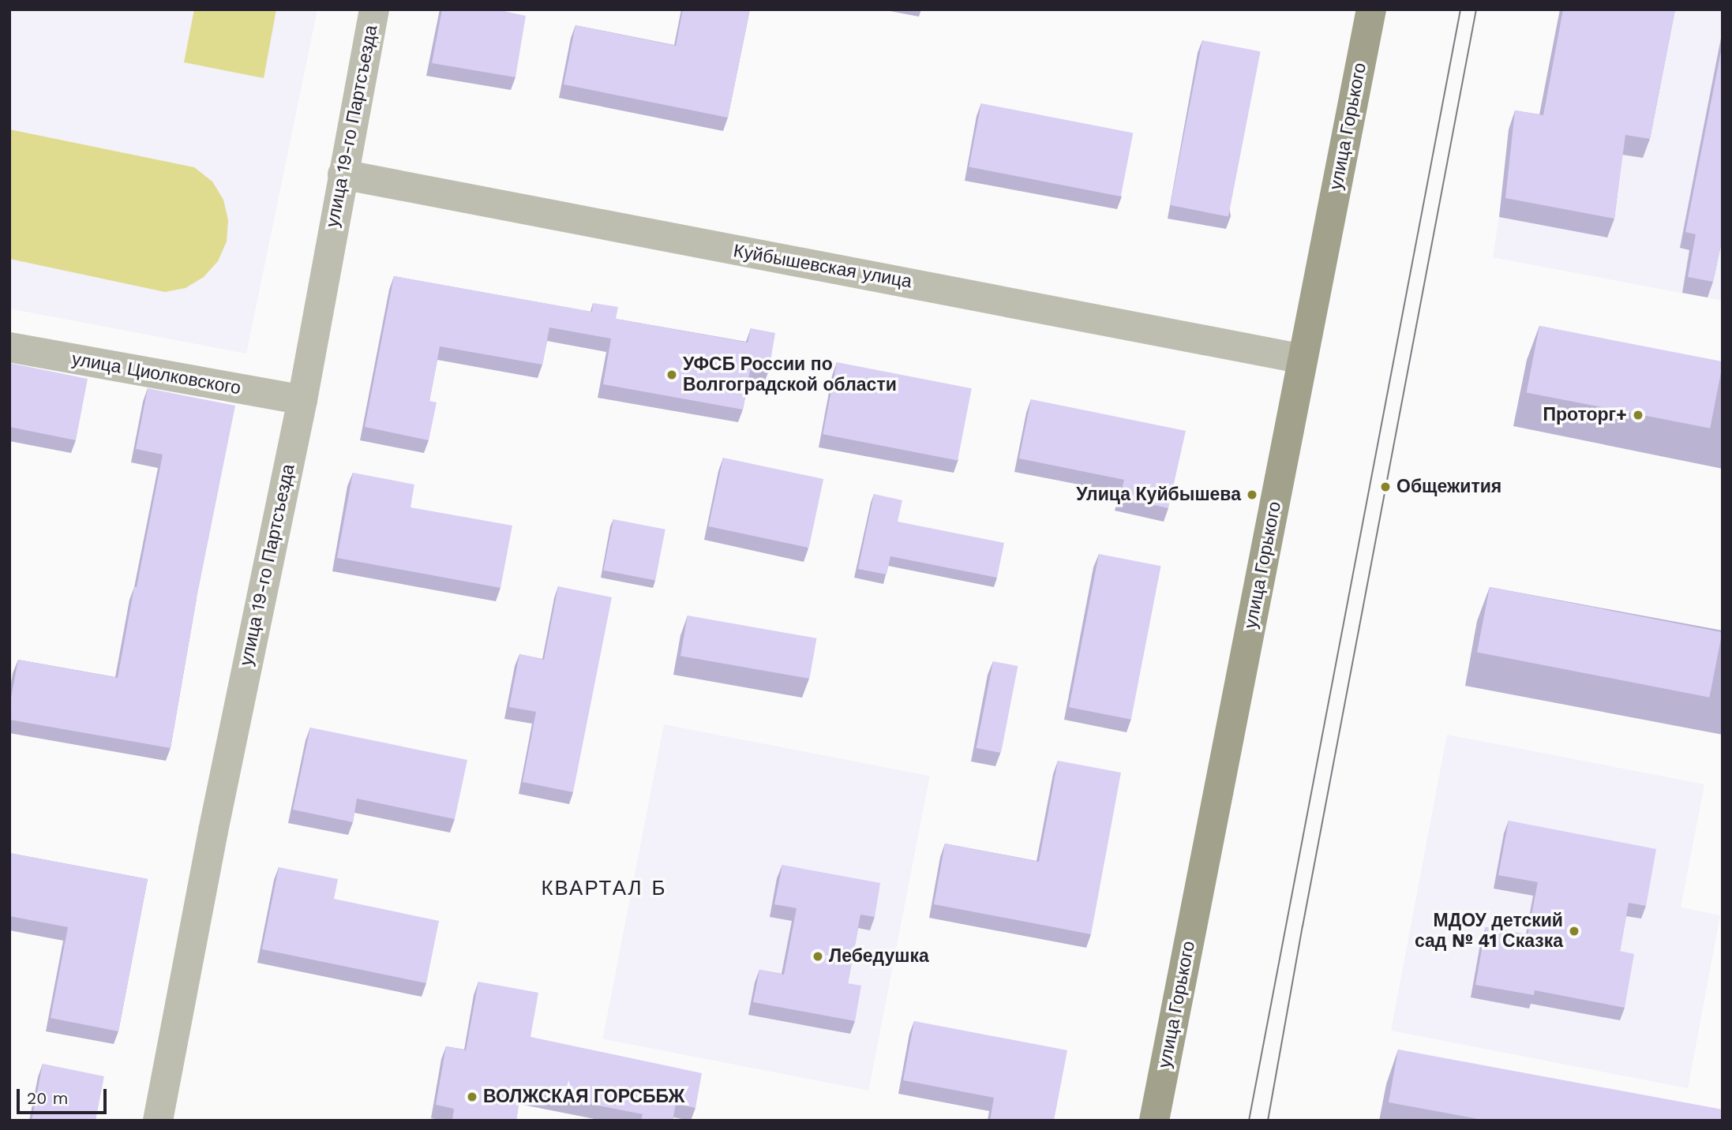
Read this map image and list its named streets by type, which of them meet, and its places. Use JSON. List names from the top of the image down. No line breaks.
{"streets":{"street":["улица 19-го Партсъезда","улица Горького","Куйбышевская улица","улица Циолковского"]},"crossings":[["улица 19-го Партсъезда","Куйбышевская улица"],["улица 19-го Партсъезда","улица Циолковского"],["улица Горького","Куйбышевская улица"]],"districts":["КВАРТАЛ Б"],"places":["УФСБ России по Волгоградской области","Проторг+","Общежития","Улица Куйбышева","МДОУ детский сад № 41 Сказка","Лебедушка","ВОЛЖСКАЯ ГОРСББЖ"],"scale_bar":"20 m"}
